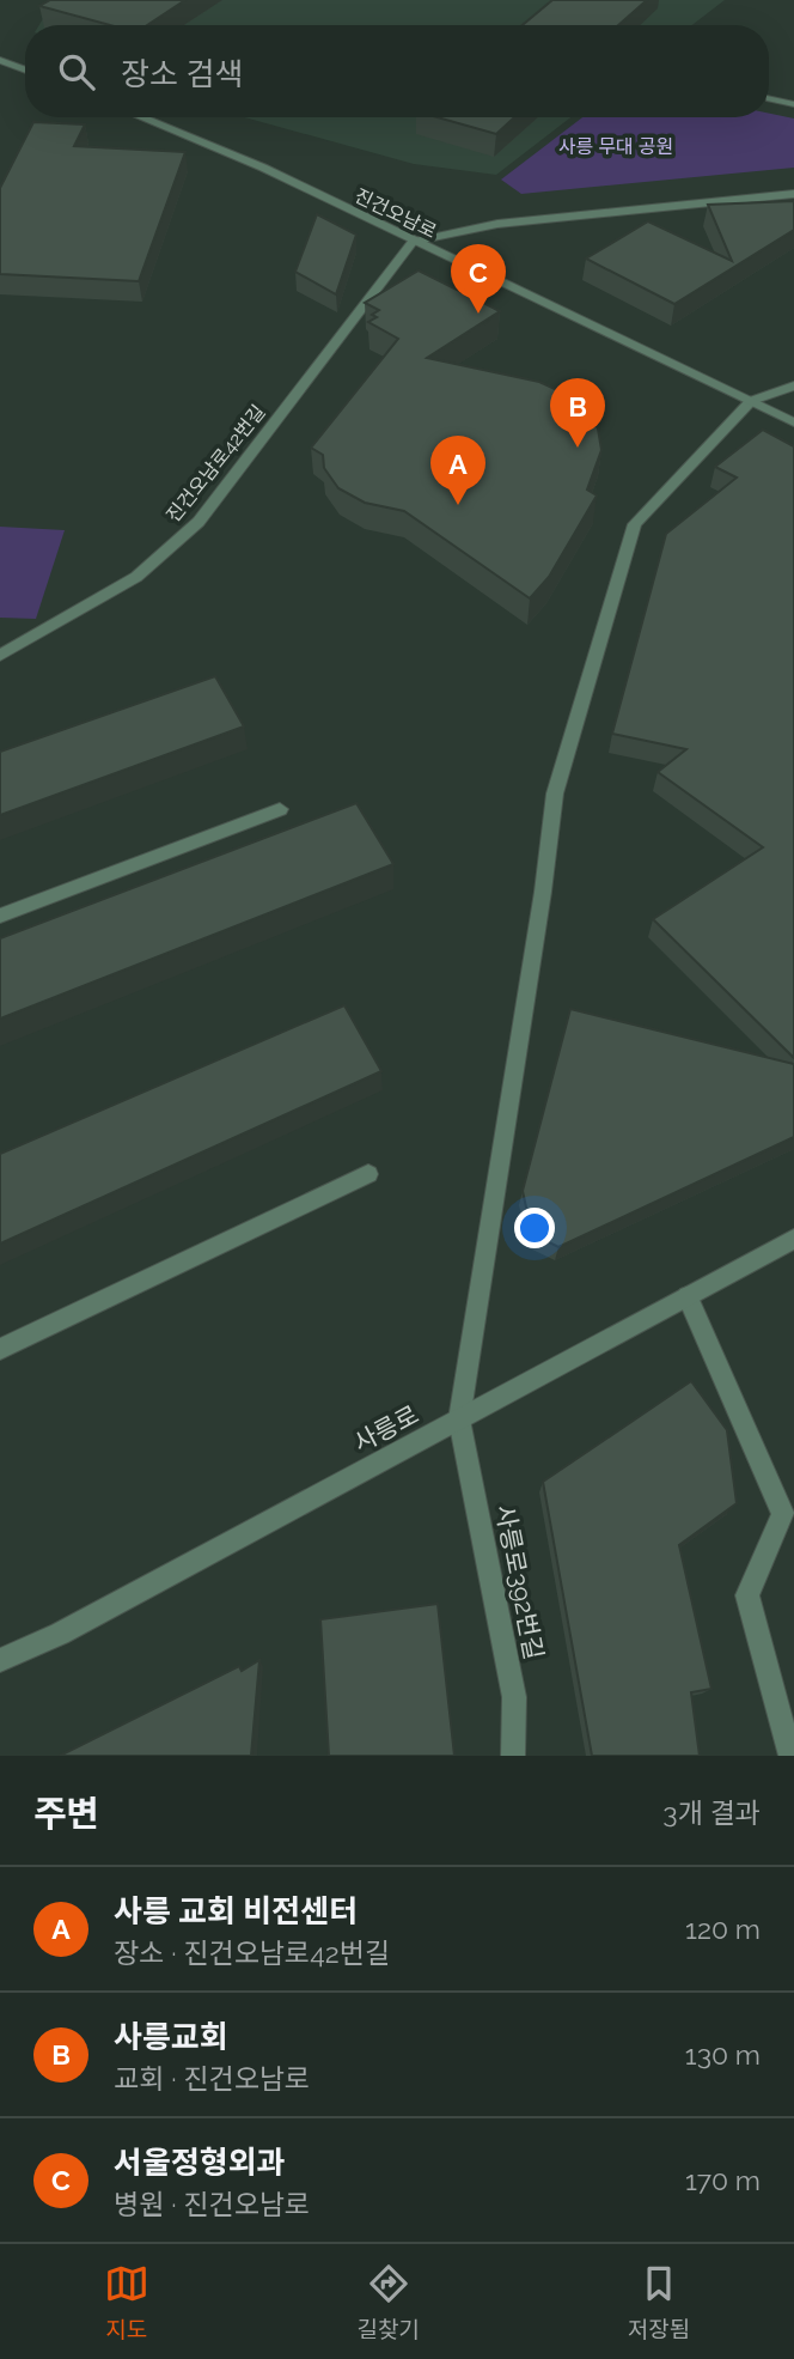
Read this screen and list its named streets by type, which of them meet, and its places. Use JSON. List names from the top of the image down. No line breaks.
{"streets":{"street":["진건오남로","진건오남로42번길","사릉로","사릉로392번길"]},"crossings":[["진건오남로","진건오남로42번길"],["사릉로","사릉로392번길"]],"parks":["사릉 무대 공원"],"page":{"search":"장소 검색","pins":["C","B","A"],"heading":["주변","3개 결과"],"list":[{"mark":"A","name":"사릉 교회 비전센터","note":"장소 · 진건오남로42번길","value":"120 m"},{"mark":"B","name":"사릉교회","note":"교회 · 진건오남로","value":"130 m"},{"mark":"C","name":"서울정형외과","note":"병원 · 진건오남로","value":"170 m"}],"nav":["지도","길찾기","저장됨"]}}
